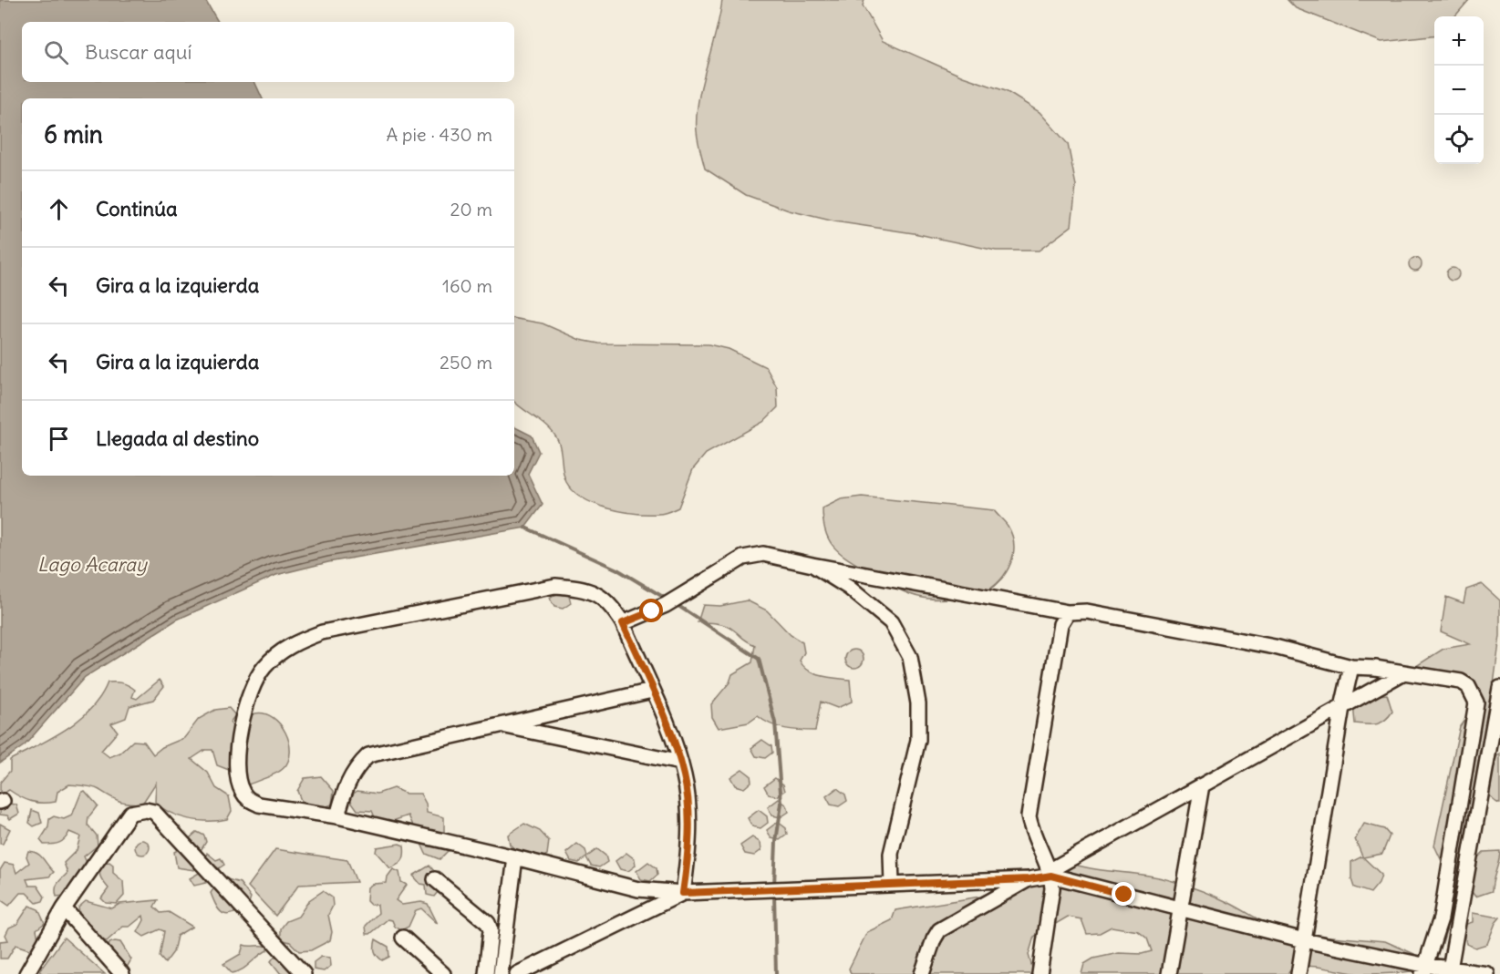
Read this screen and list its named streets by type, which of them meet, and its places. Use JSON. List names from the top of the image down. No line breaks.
{"water":["Lago Acaray"],"page":{"map_buttons":["+","−"],"search":"Buscar aquí","heading":["6 min","A pie · 430 m"],"list":[["Continúa","20 m"],["Gira a la izquierda","160 m"],["Gira a la izquierda","250 m"],"Llegada al destino"]}}
